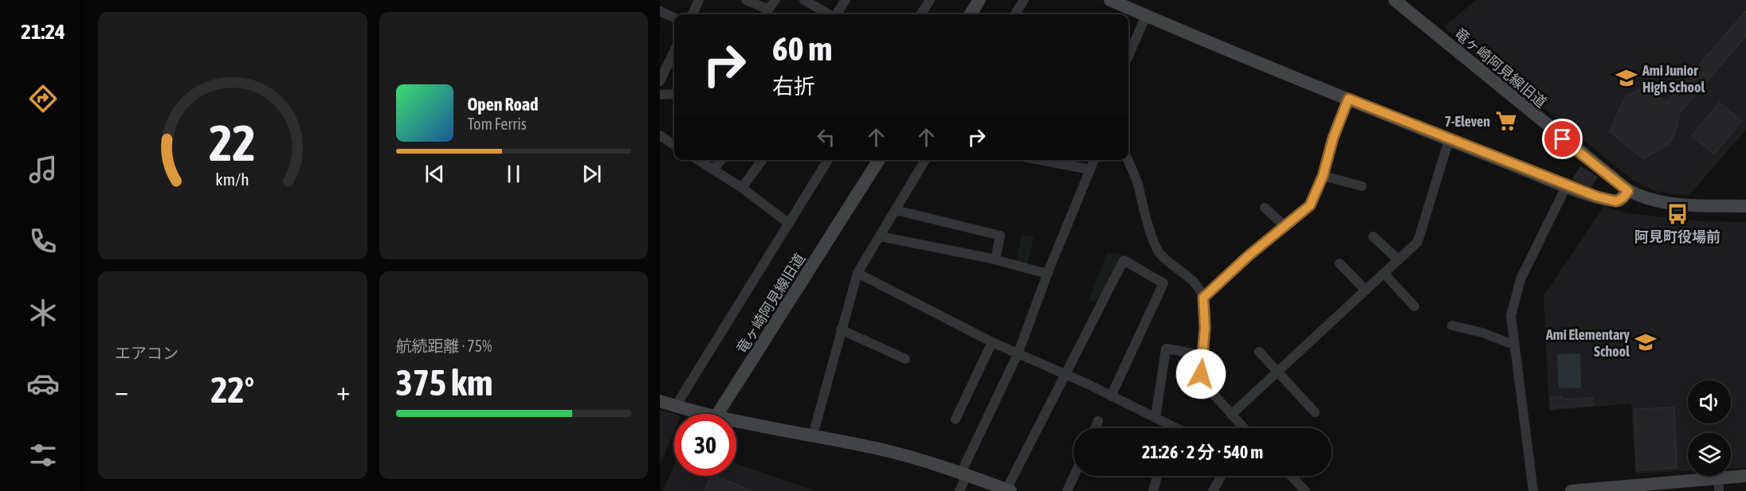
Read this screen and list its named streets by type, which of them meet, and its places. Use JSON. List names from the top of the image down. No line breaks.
{"streets":{"street":["竜ヶ崎阿見線旧道"]},"places":{"school or university":["Ami Junior High School","Ami Elementary School"],"supermarket":["7-Eleven"],"bus stop":["阿見町役場前"]},"page":{"tabs":"21:24","turn":["60 m","右折"],"song":["Open Road","Tom Ferris"],"tile":["エアコン",["航続距離 · 75%","375 km"]],"heat":["−","22°","+"],"limit":"30","trip":"21:26 · 2 分 · 540 m","gauge":["22","km/h"]}}
